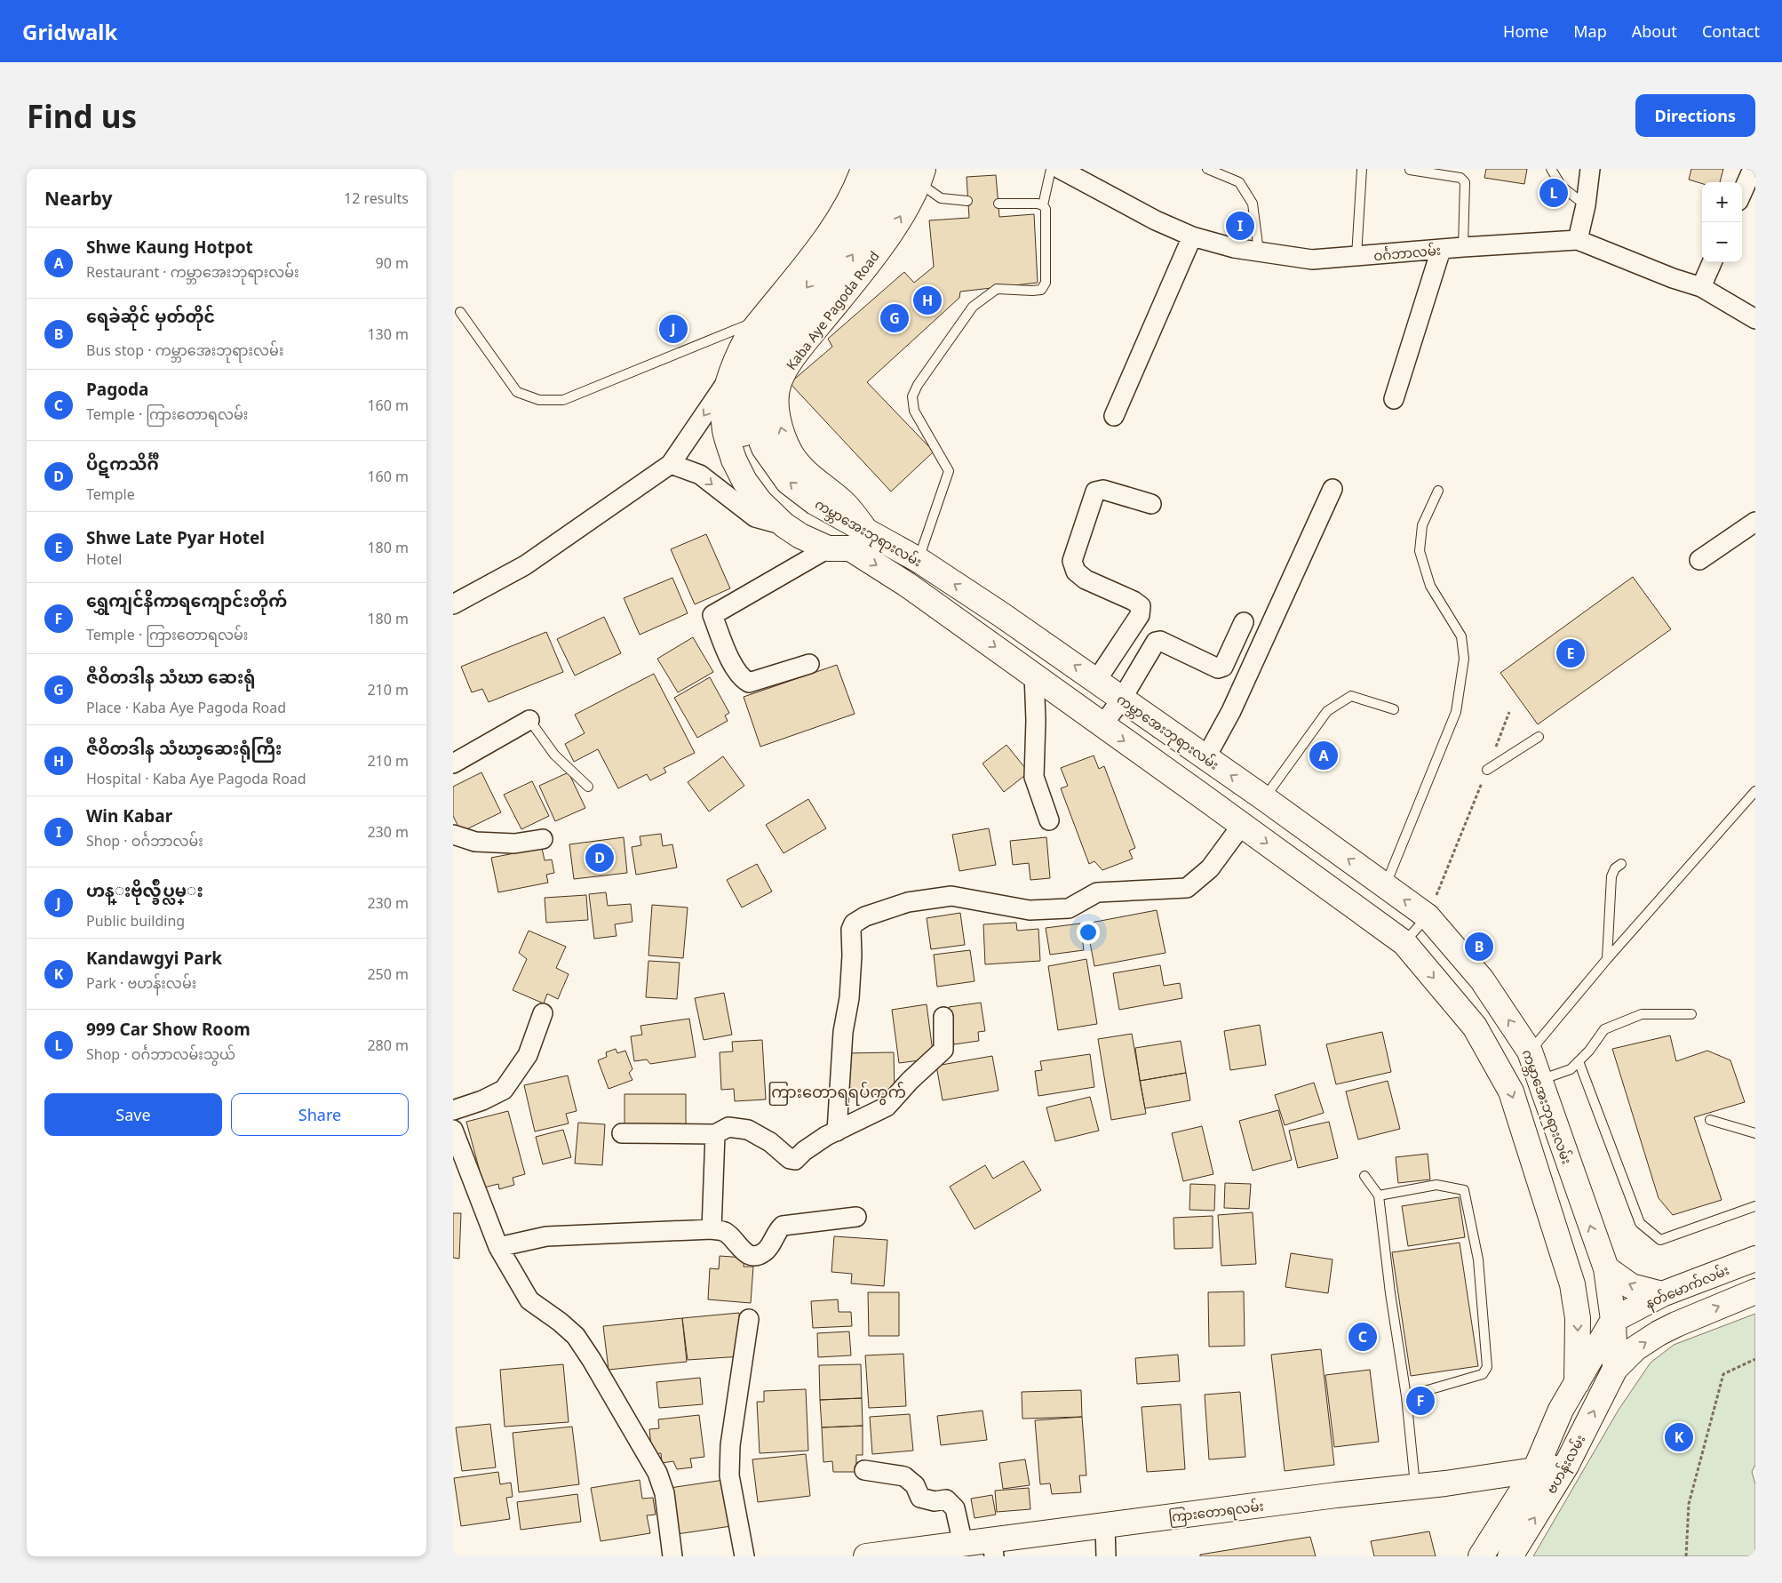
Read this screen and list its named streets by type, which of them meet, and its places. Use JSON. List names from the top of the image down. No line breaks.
{"streets":{"main road":["ကမ္ဘာအေးဘုရားလမ်း","နတ်မောက်လမ်း","ဗဟန်းလမ်း","ကြားတောရလမ်း"],"street":["ဝင်္ဂဘာလမ်း"]},"crossings":[["ကမ္ဘာအေးဘုရားလမ်း","နတ်မောက်လမ်း"],["ကမ္ဘာအေးဘုရားလမ်း","ဗဟန်းလမ်း"],["ဗဟန်းလမ်း","ကြားတောရလမ်း"]],"districts":["ကြားတောရရပ်ကွက်"],"page":{"header":"Gridwalk","nav":["Home","Map","About","Contact"],"buttons":["Directions",["Save","Share"]],"title":"Find us","heading":["Nearby","12 results"],"pins":["L","I","H","G","J","E","A","D","B","C","F","K"],"map_buttons":["+","−"],"list":[{"mark":"A","name":"Shwe Kaung Hotpot","note":"Restaurant · ကမ္ဘာအေးဘုရားလမ်း","value":"90 m"},{"mark":"B","name":"ရေခဲဆိုင် မှတ်တိုင်","note":"Bus stop · ကမ္ဘာအေးဘုရားလမ်း","value":"130 m"},{"mark":"C","name":"Pagoda","note":"Temple · ကြားတောရလမ်း","value":"160 m"},{"mark":"D","name":"ပိဋကသိင်္ဂီ","note":"Temple","value":"160 m"},{"mark":"E","name":"Shwe Late Pyar Hotel","note":"Hotel","value":"180 m"},{"mark":"F","name":"ရွှေကျင်နိကာရကျောင်းတိုက်","note":"Temple · ကြားတောရလမ်း","value":"180 m"},{"mark":"G","name":"ဇီဝိတဒါန သံဃာ ဆေးရုံ","note":"Place · Kaba Aye Pagoda Road","value":"210 m"},{"mark":"H","name":"ဇီဝိတဒါန သံဃာ့ဆေးရုံကြီး","note":"Hospital · Kaba Aye Pagoda Road","value":"210 m"},{"mark":"I","name":"Win Kabar","note":"Shop · ဝင်္ဂဘာလမ်း","value":"230 m"},{"mark":"J","name":"ဟန္းဗိုလ္ခ်ဳပ္လမ္း","note":"Public building","value":"230 m"},{"mark":"K","name":"Kandawgyi Park","note":"Park · ဗဟန်းလမ်း","value":"250 m"},{"mark":"L","name":"999 Car Show Room","note":"Shop · ဝင်္ဂဘာလမ်းသွယ်","value":"280 m"}]}}
